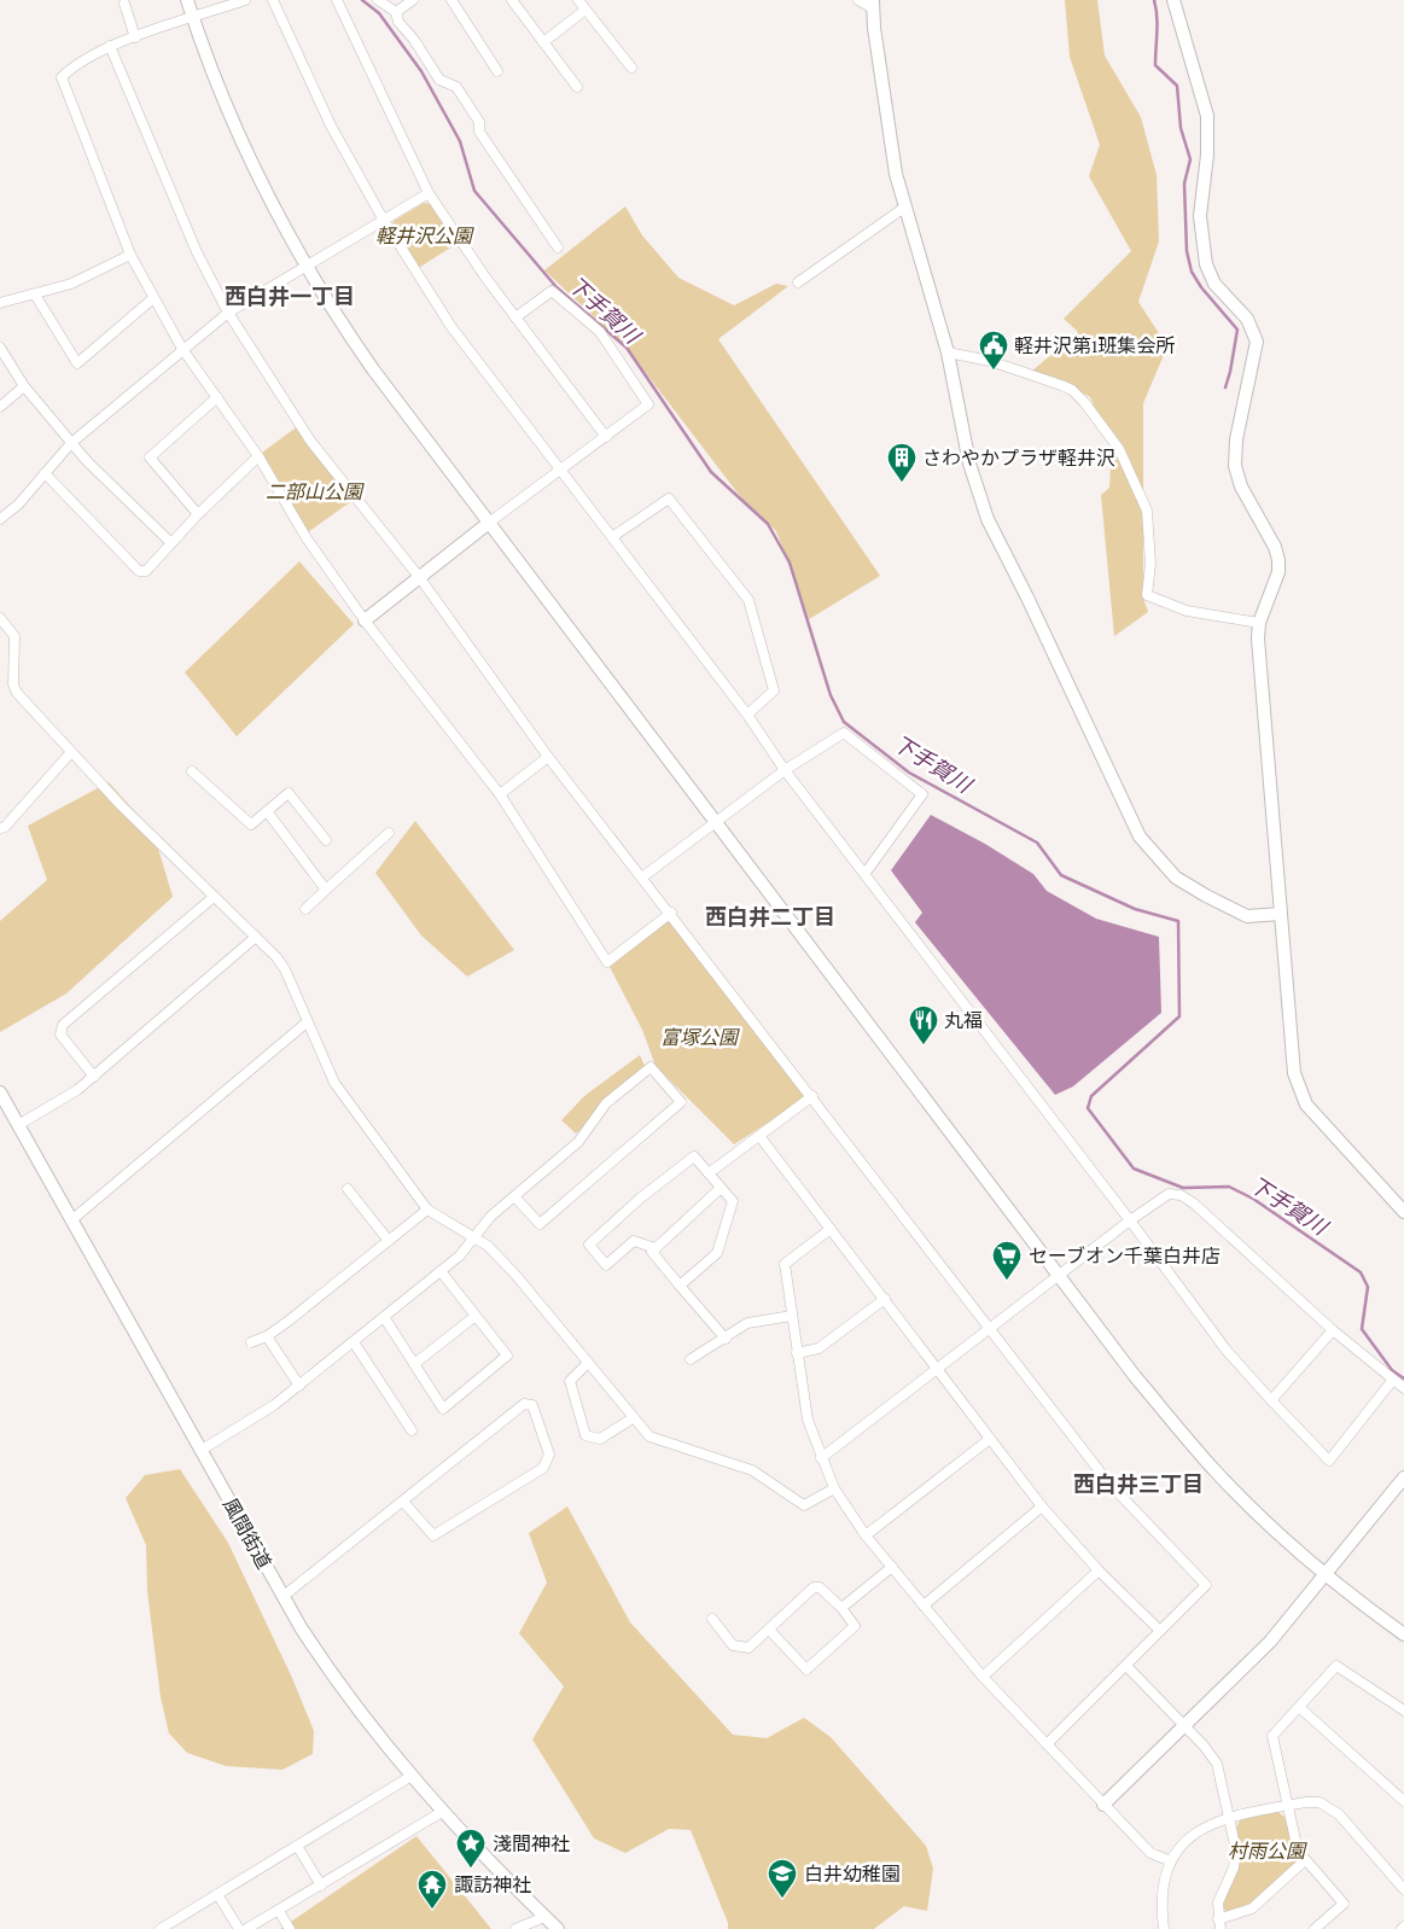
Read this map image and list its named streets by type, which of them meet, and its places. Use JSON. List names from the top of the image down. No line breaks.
{"streets":{"street":["風間街道"]},"districts":["西白井一丁目","西白井二丁目","西白井三丁目"],"water":["下手賀川"],"parks":["軽井沢公園","二部山公園","富塚公園","村雨公園"],"places":{"public building":["軽井沢第1班集会所"],"building":["さわやかプラザ軽井沢"],"restaurant":["丸福"],"supermarket":["セーブオン千葉白井店"],"place":["淺間神社"],"school or university":["白井幼稚園"],"temple":["諏訪神社"]}}
